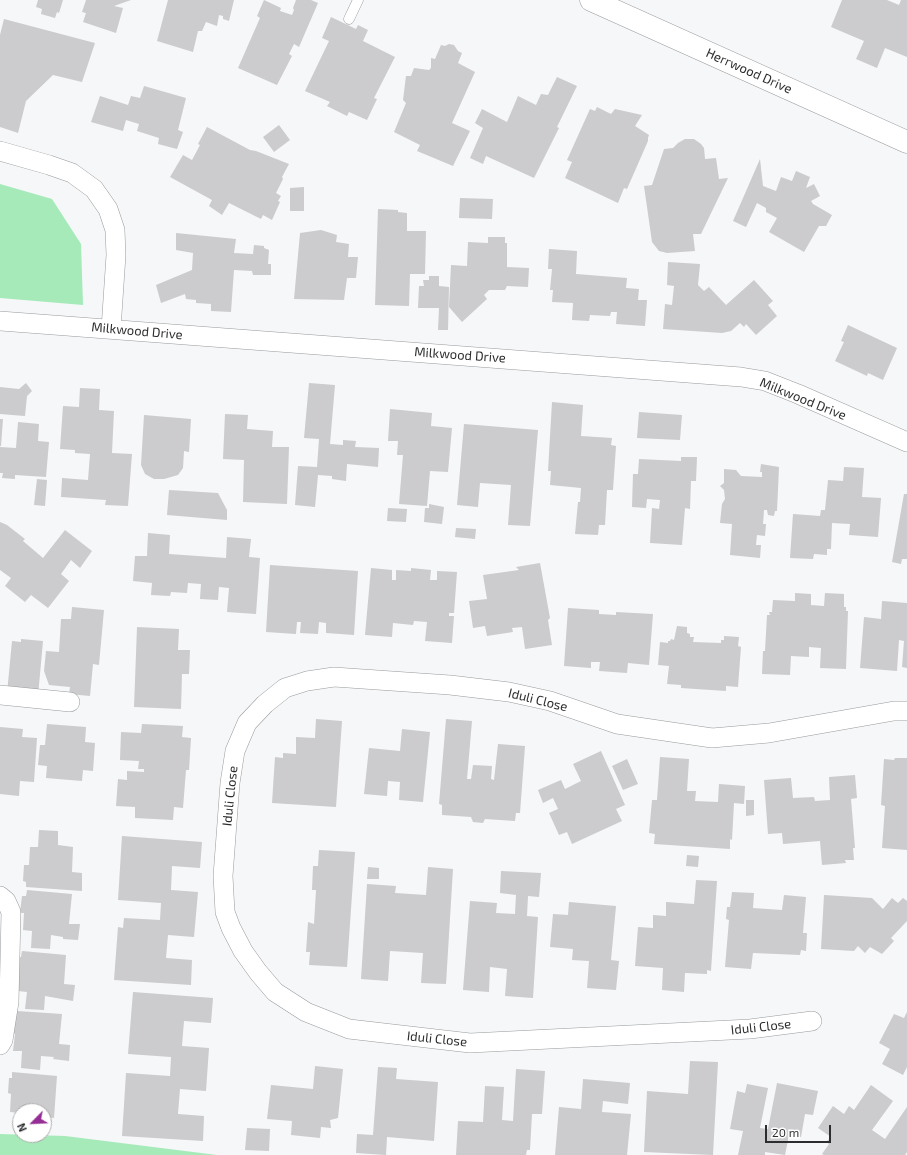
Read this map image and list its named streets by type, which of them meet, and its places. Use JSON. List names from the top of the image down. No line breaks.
{"streets":{"street":["Herrwood Drive","Milkwood Drive","Iduli Close"]},"scale_bar":"20 m","north":"bottom left"}
